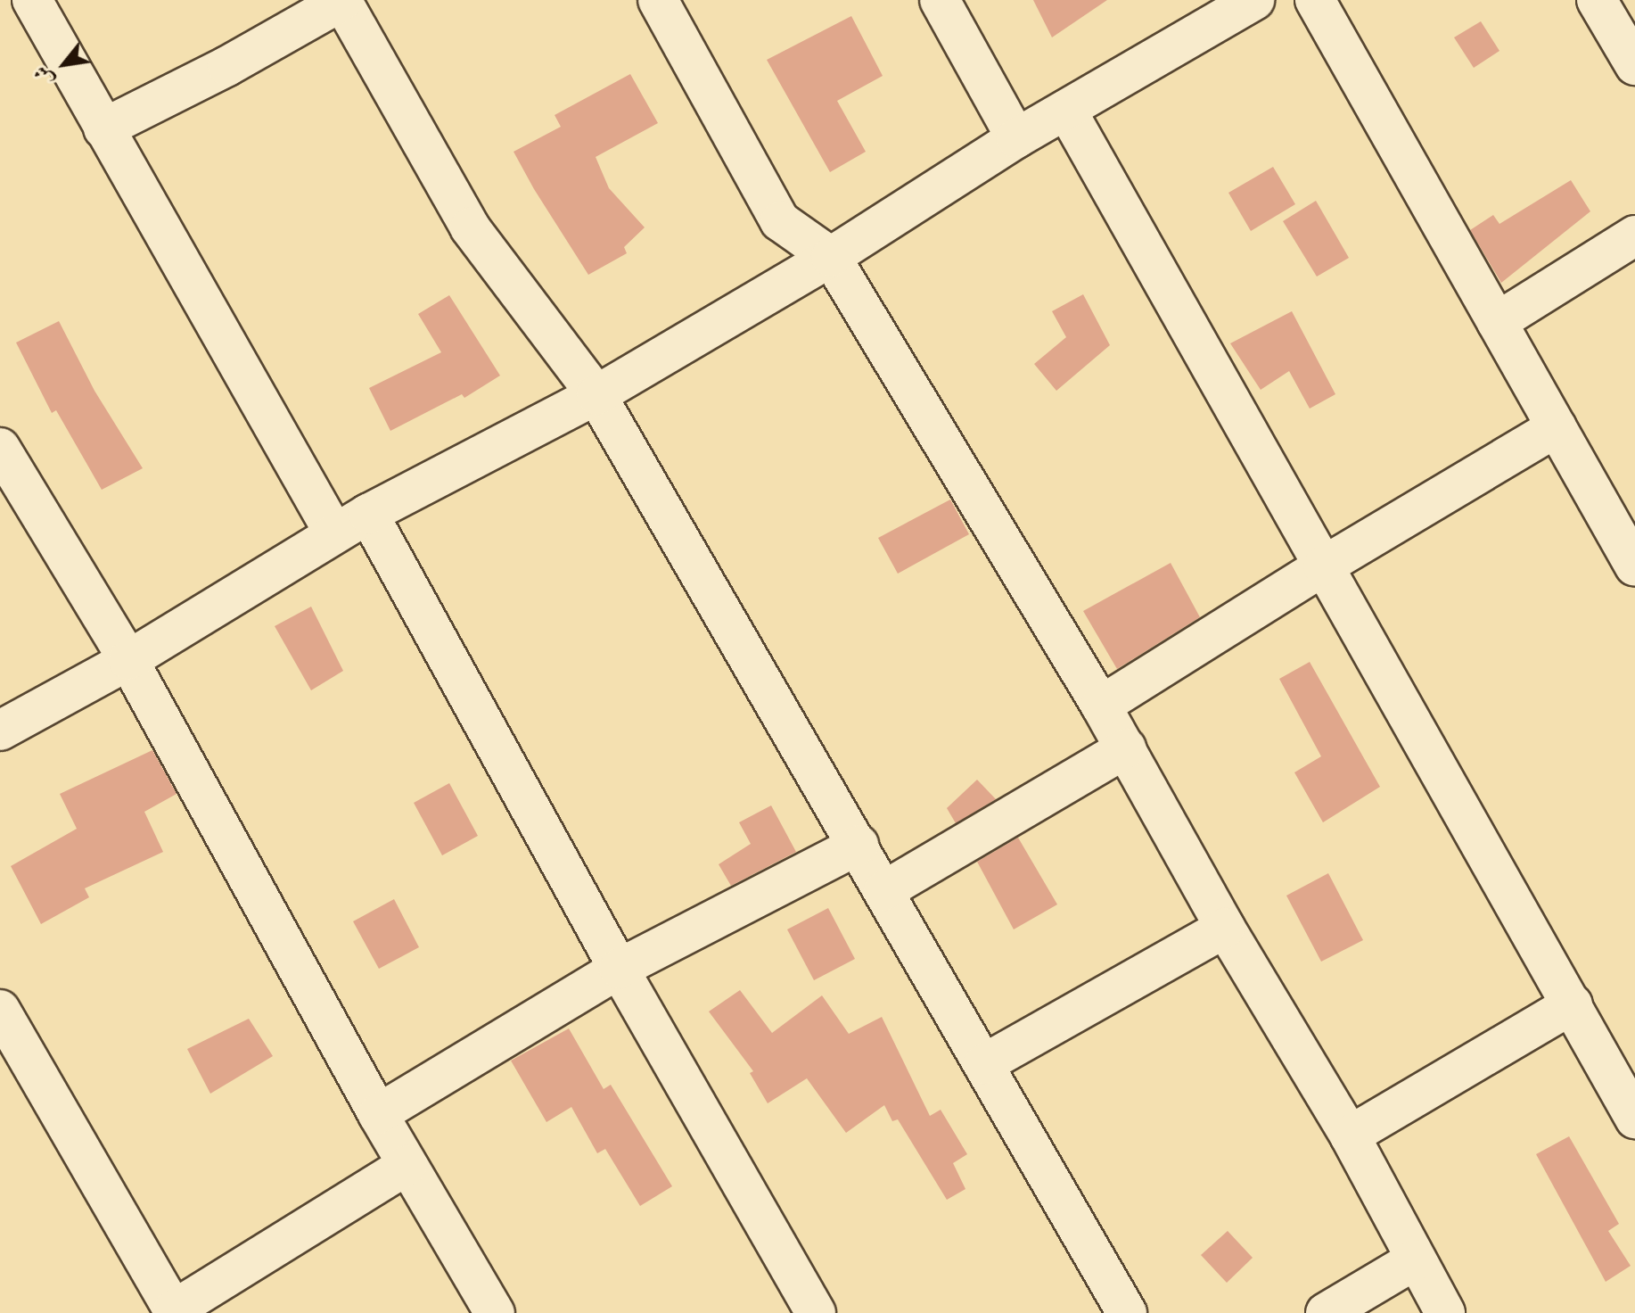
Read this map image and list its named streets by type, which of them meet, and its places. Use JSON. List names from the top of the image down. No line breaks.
{"north":"bottom left"}
